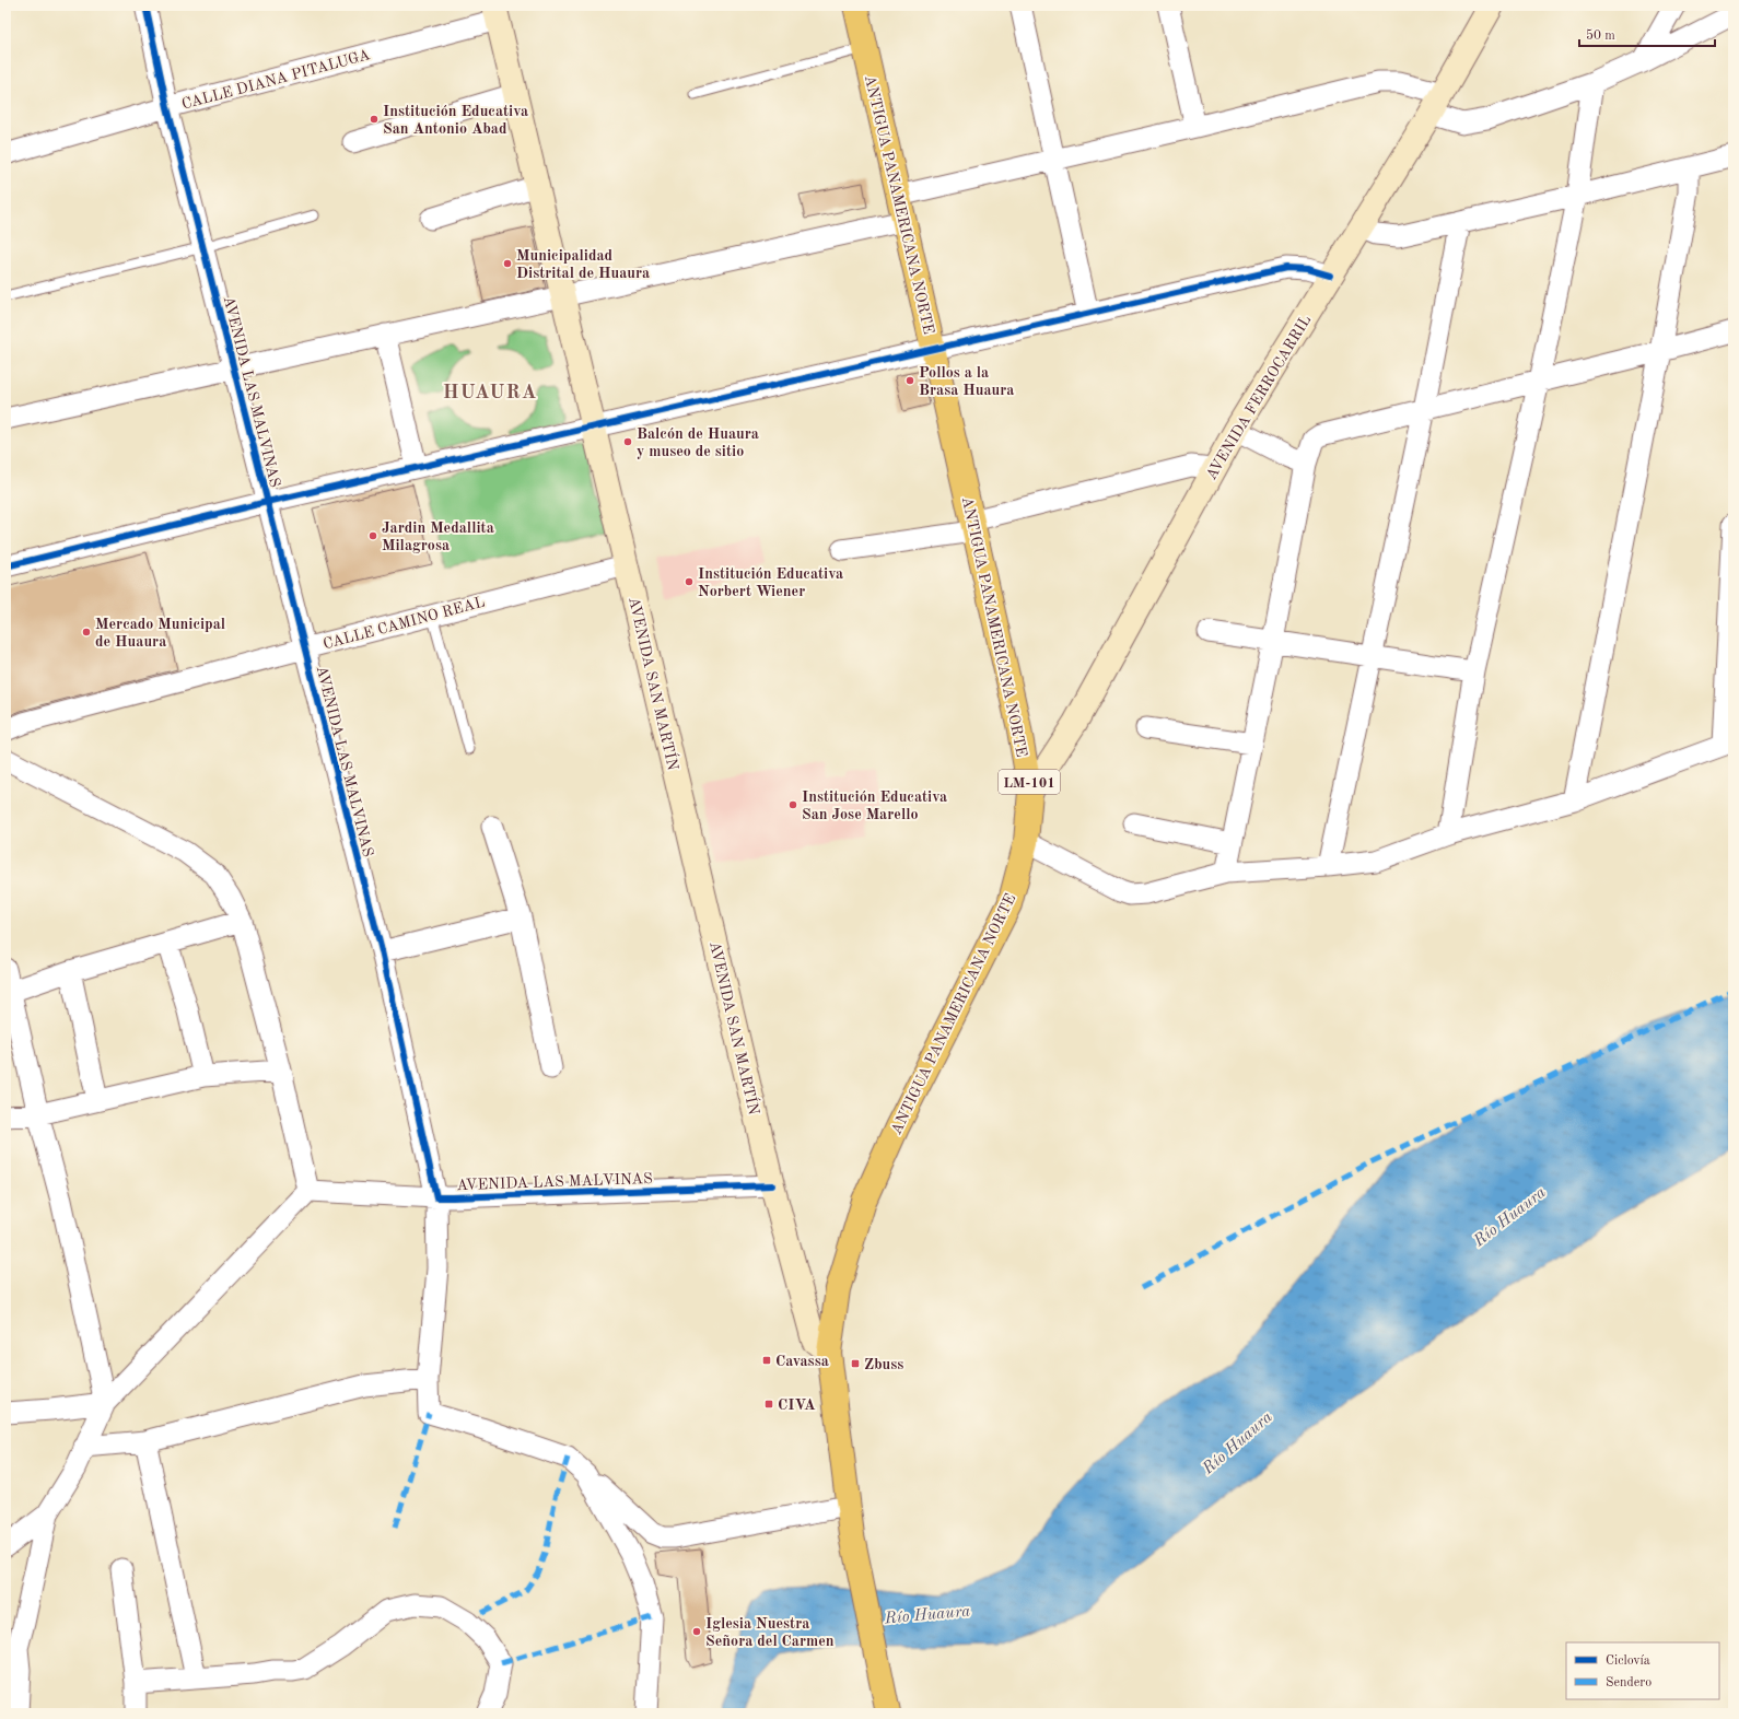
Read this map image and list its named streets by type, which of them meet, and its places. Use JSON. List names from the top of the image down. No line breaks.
{"streets":{"main road":["ANTIGUA PANAMERICANA NORTE","AVENIDA FERROCARRIL","AVENIDA SAN MARTÍN","LM-101"],"street":["CALLE DIANA PITALUGA","AVENIDA LAS MALVINAS","CALLE CAMINO REAL"]},"crossings":[["CALLE DIANA PITALUGA","AVENIDA LAS MALVINAS"],["CALLE DIANA PITALUGA","AVENIDA SAN MARTÍN"],["ANTIGUA PANAMERICANA NORTE","AVENIDA FERROCARRIL"],["ANTIGUA PANAMERICANA NORTE","AVENIDA SAN MARTÍN"],["AVENIDA LAS MALVINAS","CALLE CAMINO REAL"],["AVENIDA LAS MALVINAS","AVENIDA SAN MARTÍN"],["CALLE CAMINO REAL","AVENIDA SAN MARTÍN"]],"districts":["HUAURA"],"water":["Río Huaura"],"places":{"other":["Institución Educativa San Antonio Abad","Municipalidad Distrital de Huaura","Pollos a la Brasa Huaura","Balcón de Huaura y museo de sitio","Jardin Medallita Milagrosa","Institución Educativa Norbert Wiener","Mercado Municipal de Huaura","Institución Educativa San Jose Marello","Iglesia Nuestra Señora del Carmen"],"transit":["Cavassa","Zbuss","CIVA"]},"legend":["Ciclovía","Sendero"],"scale_bar":"50 m"}
